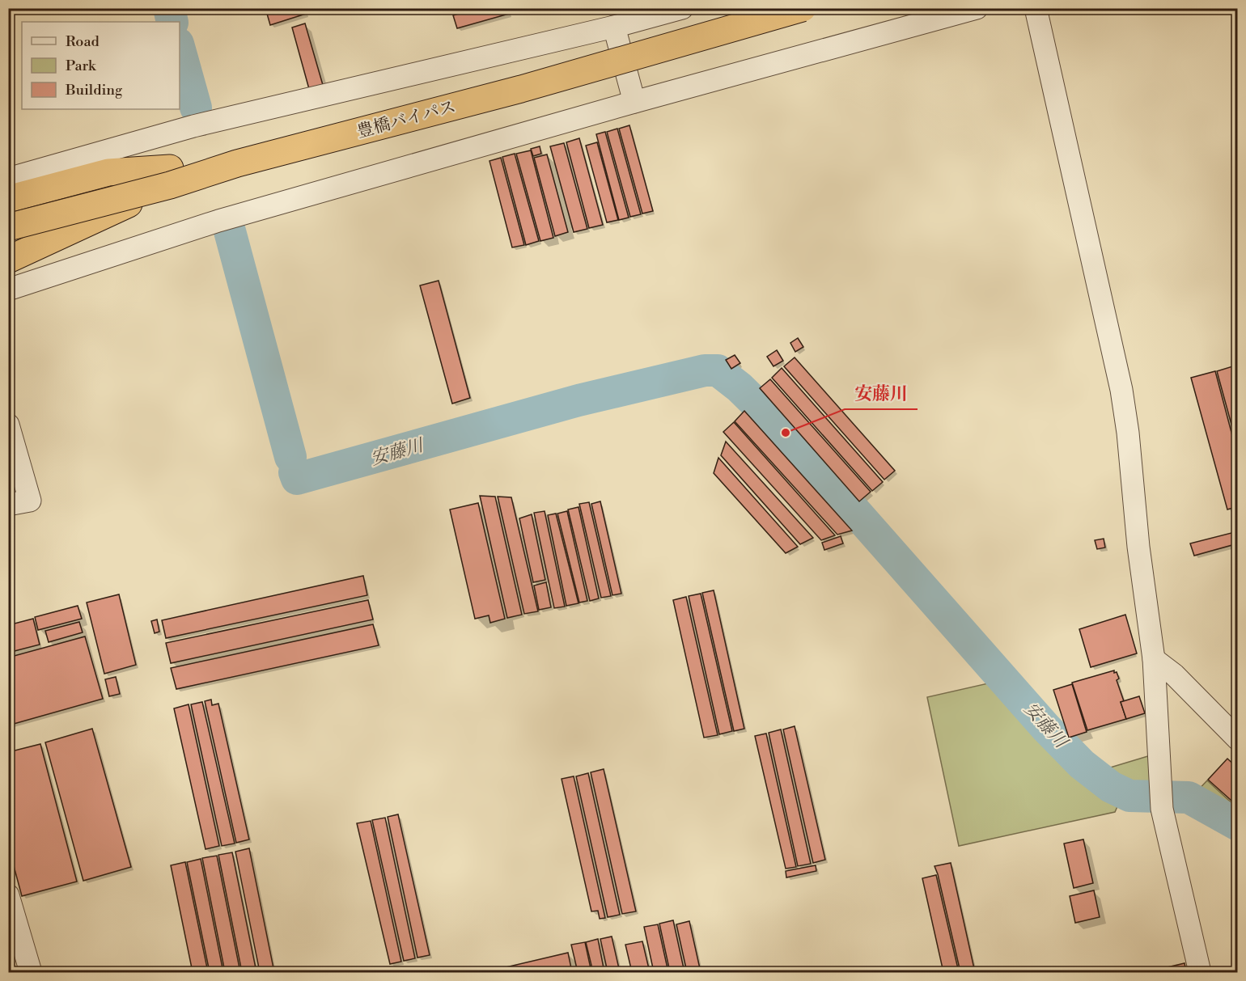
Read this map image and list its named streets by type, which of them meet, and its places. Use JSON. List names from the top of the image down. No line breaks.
{"streets":{"highway":["豊橋バイパス"]},"water":["安藤川"],"places":["安藤川"],"legend":["Road","Park","Building"]}
